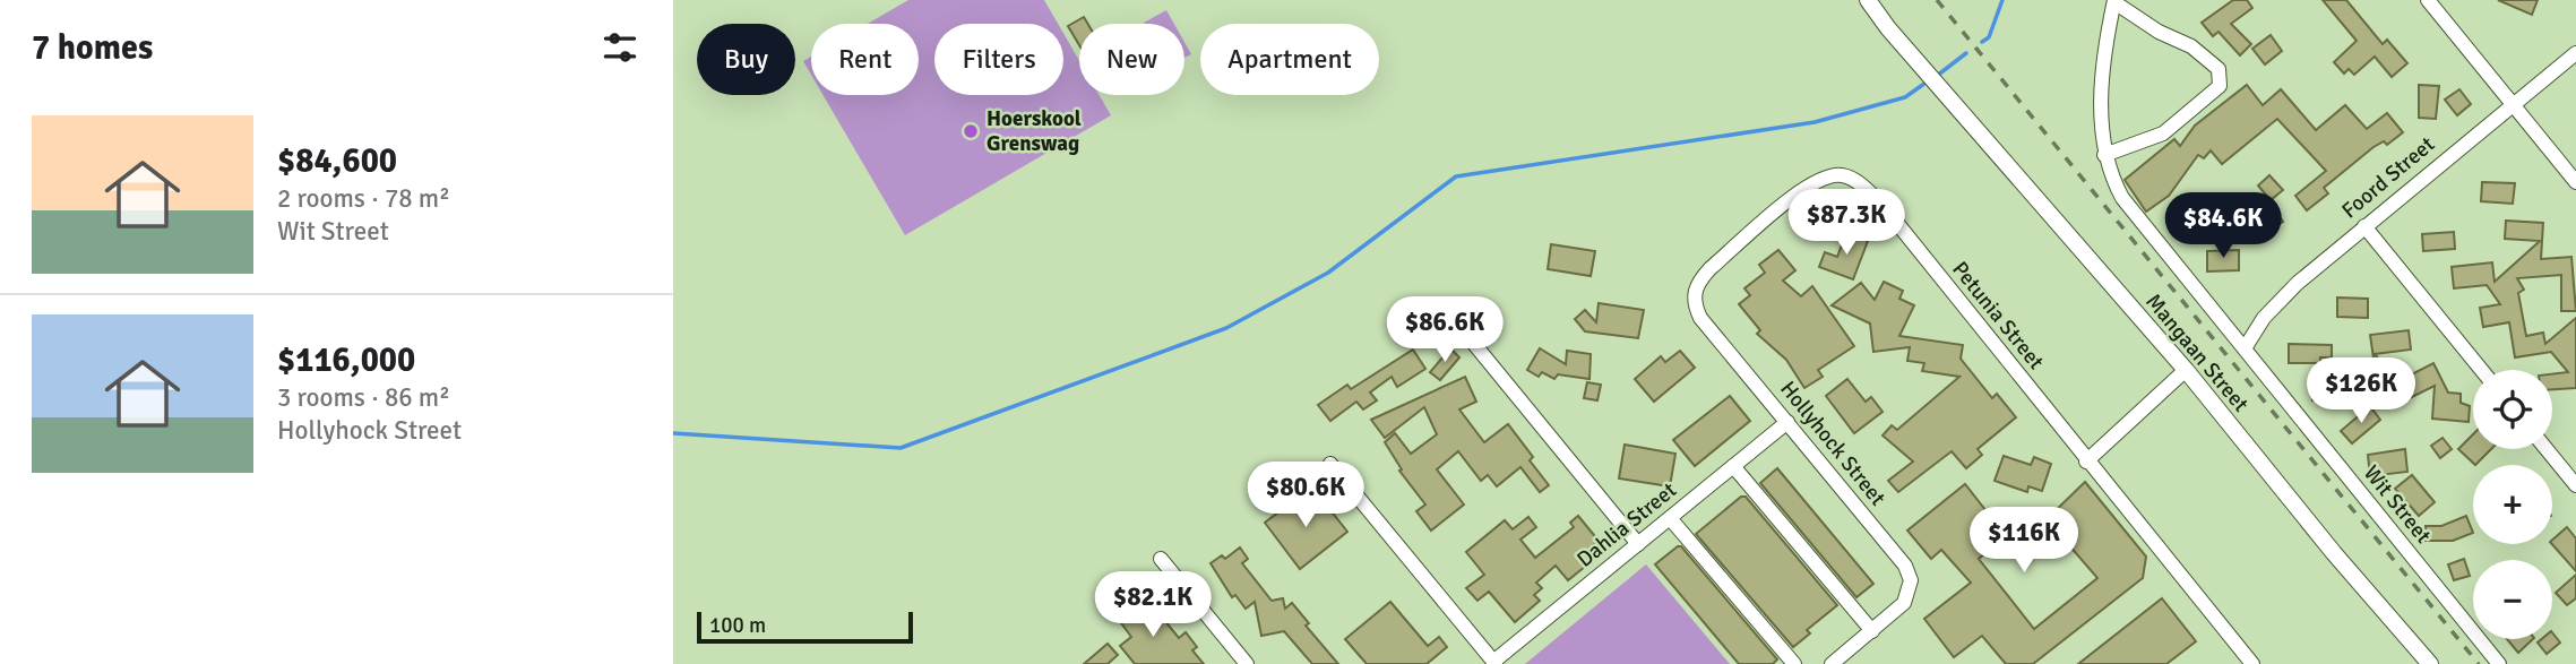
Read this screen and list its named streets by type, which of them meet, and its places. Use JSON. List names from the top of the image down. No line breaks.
{"streets":{"street":["Foord Street","Petunia Street","Mangaan Street","Hollyhock Street","Wit Street","Dahlia Street"]},"crossings":[["Foord Street","Wit Street"],["Petunia Street","Hollyhock Street"],["Hollyhock Street","Dahlia Street"]],"places":["Hoerskool Grenswag"],"scale_bar":"100 m","page":{"heading":"7 homes","chip":["Buy","Rent","Filters","New","Apartment"],"list":[{"name":"$84,600","note":"2 rooms · 78 m² · Wit Street"},{"name":"$116,000","note":"3 rooms · 86 m² · Hollyhock Street"}],"price":["$87.3K","$84.6K","$86.6K","$126K","$80.6K","$116K","$82.1K"],"map_buttons":["+","−"],"scale":"100 m"}}
